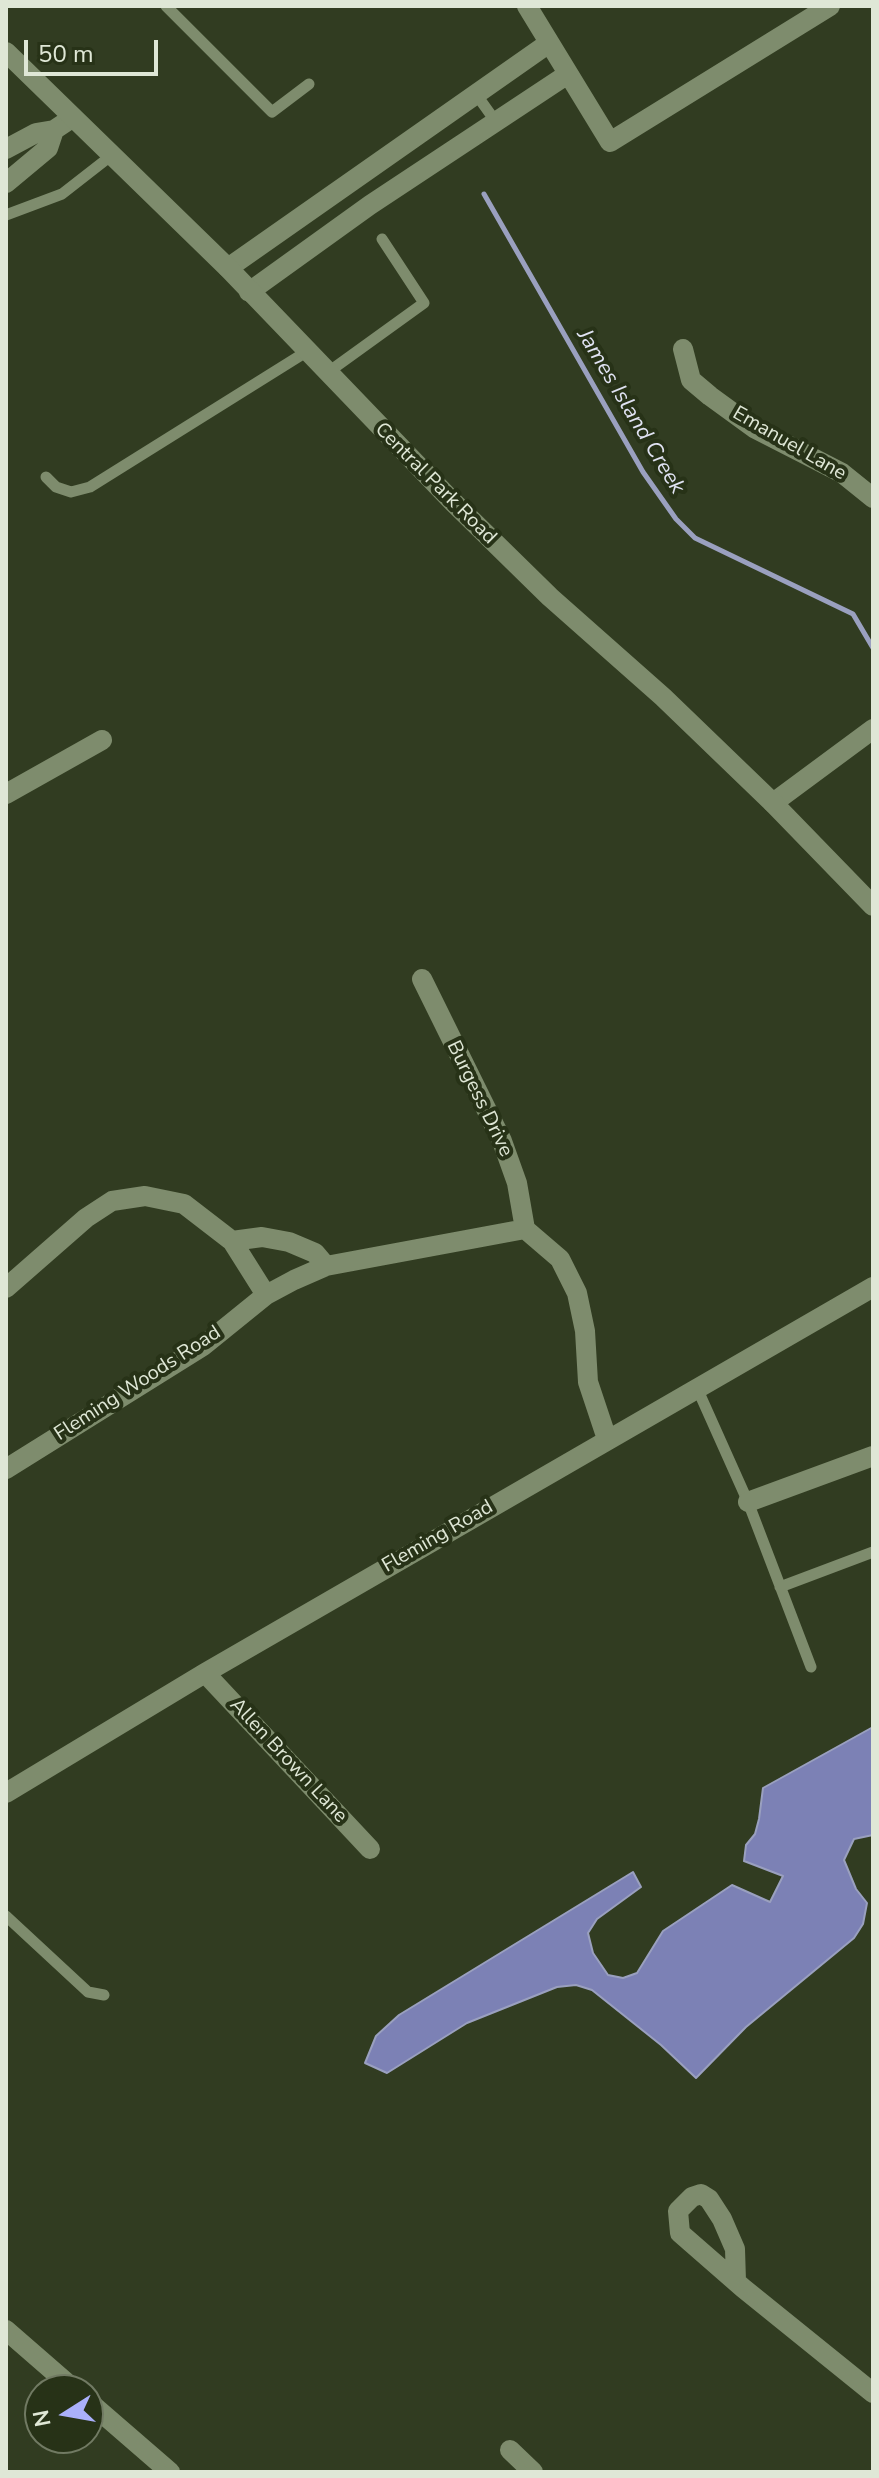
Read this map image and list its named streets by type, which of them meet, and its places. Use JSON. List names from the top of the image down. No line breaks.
{"streets":{"street":["Emanuel Lane","Central Park Road","Burgess Drive","Fleming Woods Road","Fleming Road","Allen Brown Lane"]},"crossings":[["Burgess Drive","Fleming Woods Road"],["Fleming Road","Allen Brown Lane"]],"water":["James Island Creek"],"scale_bar":"50 m","north":"left"}
